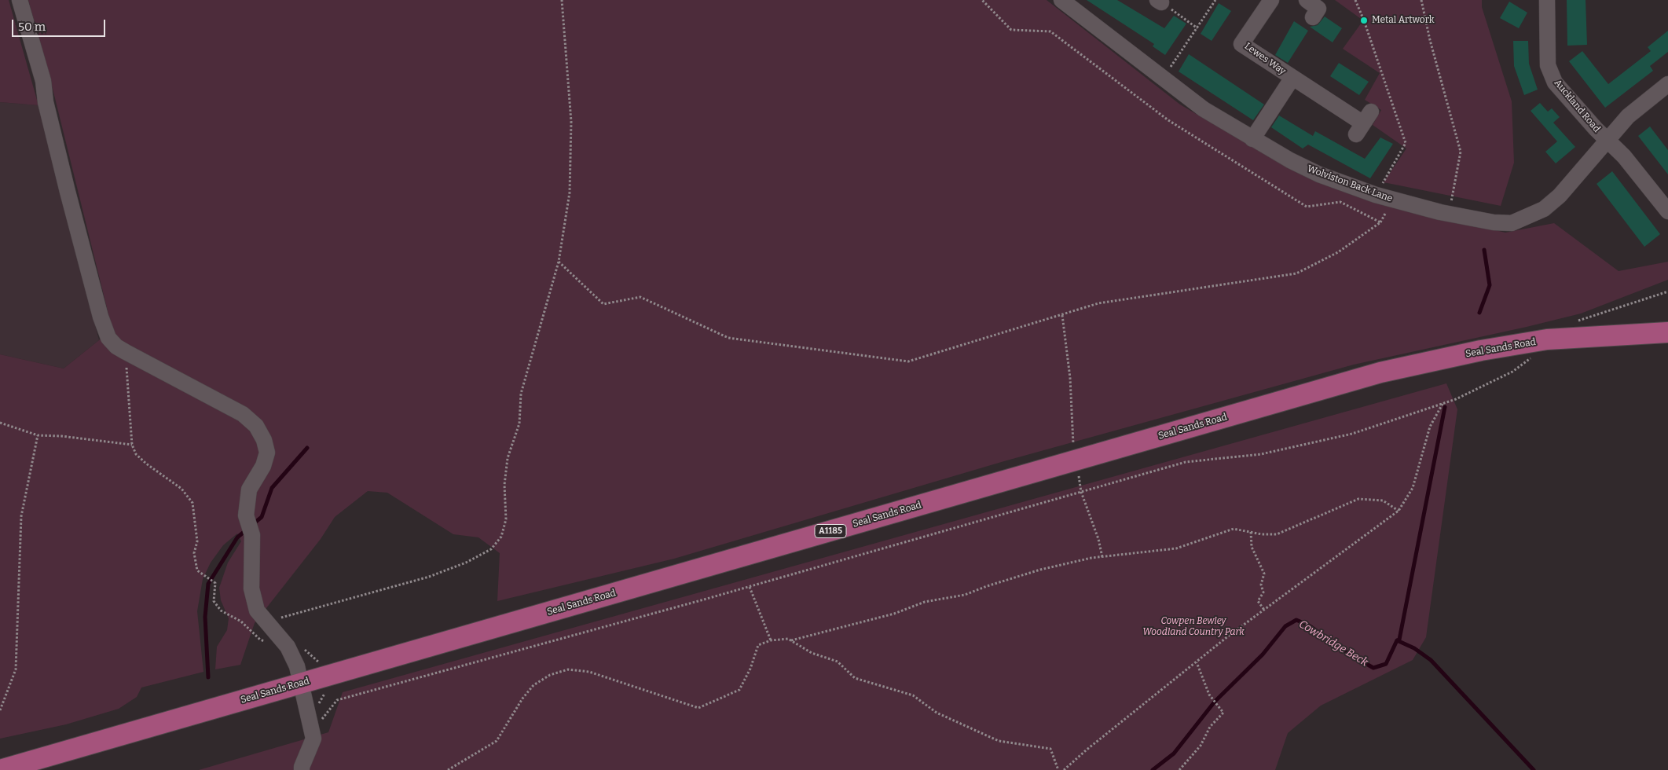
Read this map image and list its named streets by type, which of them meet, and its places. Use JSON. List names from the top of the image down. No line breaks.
{"streets":{"main road":["Seal Sands Road","A1185"],"street":["Lewes Way","Auckland Road","Wolviston Back Lane"]},"crossings":[["Lewes Way","Wolviston Back Lane"],["Auckland Road","Wolviston Back Lane"]],"water":["Cowbridge Beck"],"parks":["Cowpen Bewley Woodland Country Park"],"places":["Metal Artwork"],"scale_bar":"50 m"}
